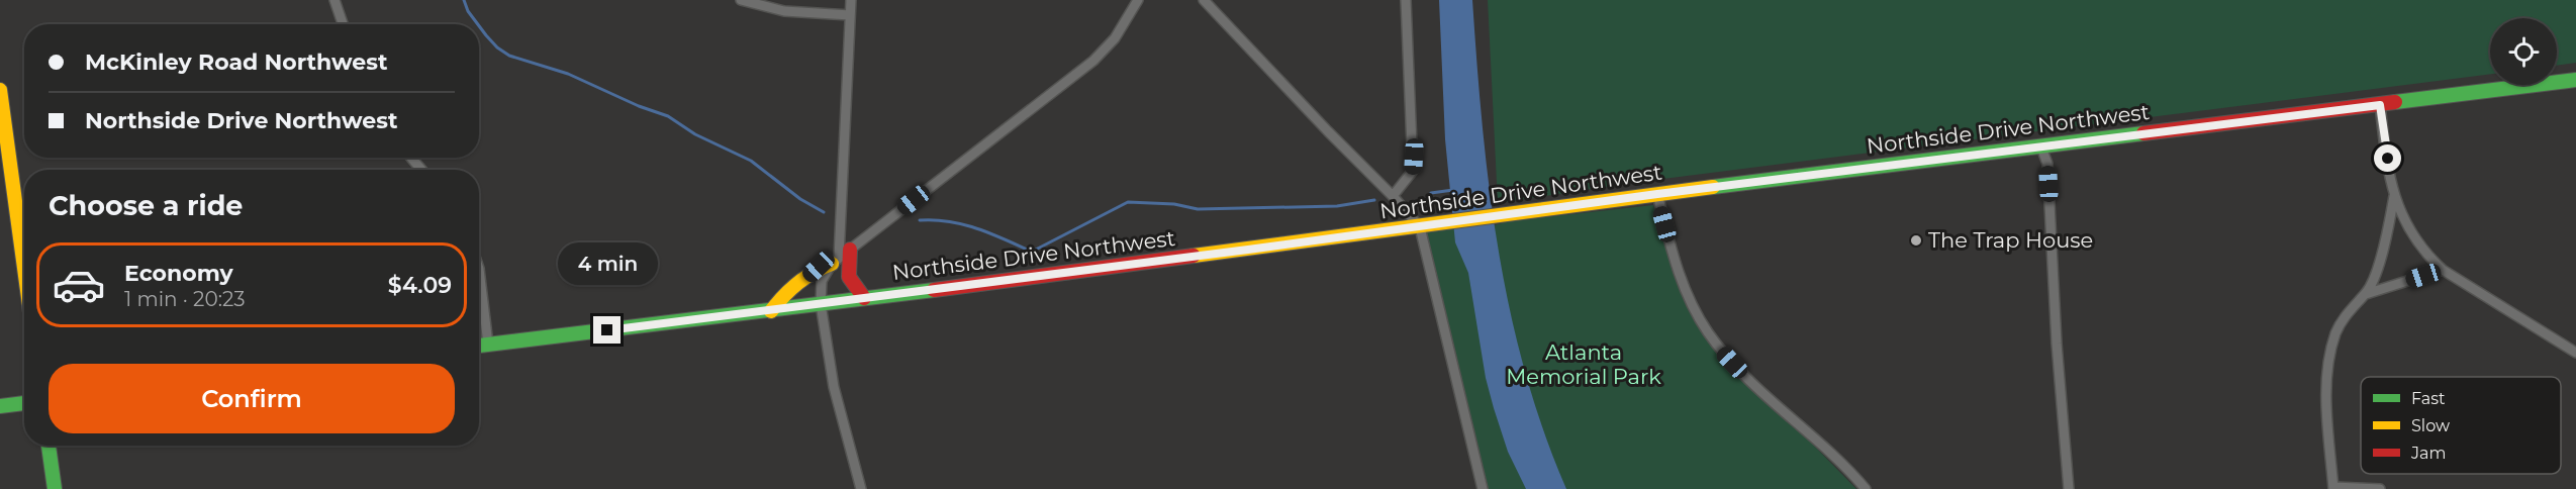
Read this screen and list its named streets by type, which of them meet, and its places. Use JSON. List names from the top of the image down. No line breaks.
{"streets":{"main road":["Northside Drive Northwest"]},"parks":["Atlanta Memorial Park"],"places":["The Trap House"],"legend":["Fast","Slow","Jam"],"page":{"banner":["McKinley Road Northwest","Northside Drive Northwest"],"heading":"Choose a ride","bubble":"4 min","list":[{"name":"Economy","note":"1 min · 20:23","value":"$4.09"}],"buttons":"Confirm"}}
